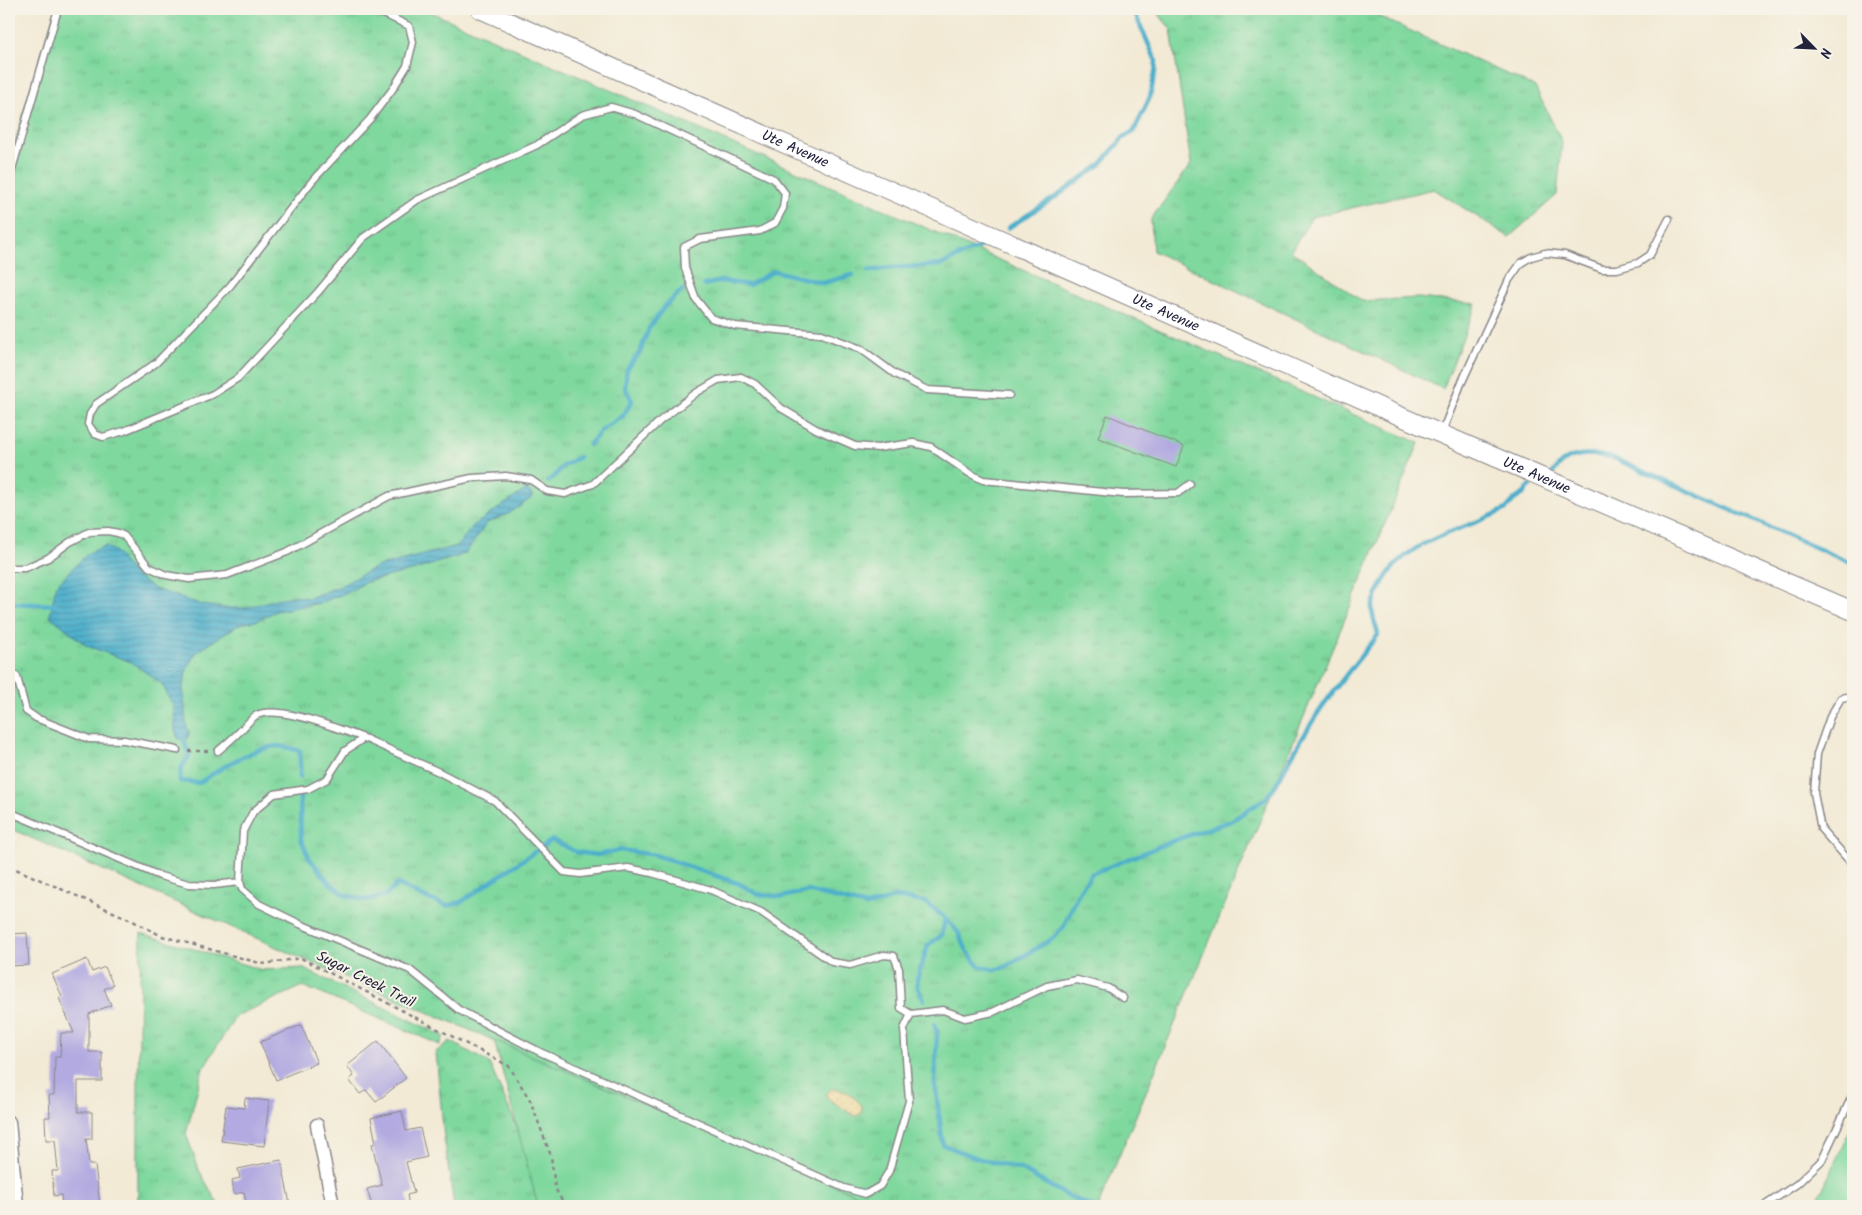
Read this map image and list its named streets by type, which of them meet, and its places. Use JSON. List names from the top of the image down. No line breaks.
{"streets":{"main road":["Ute Avenue"],"path":["Sugar Creek Trail"]},"north":"bottom right"}
